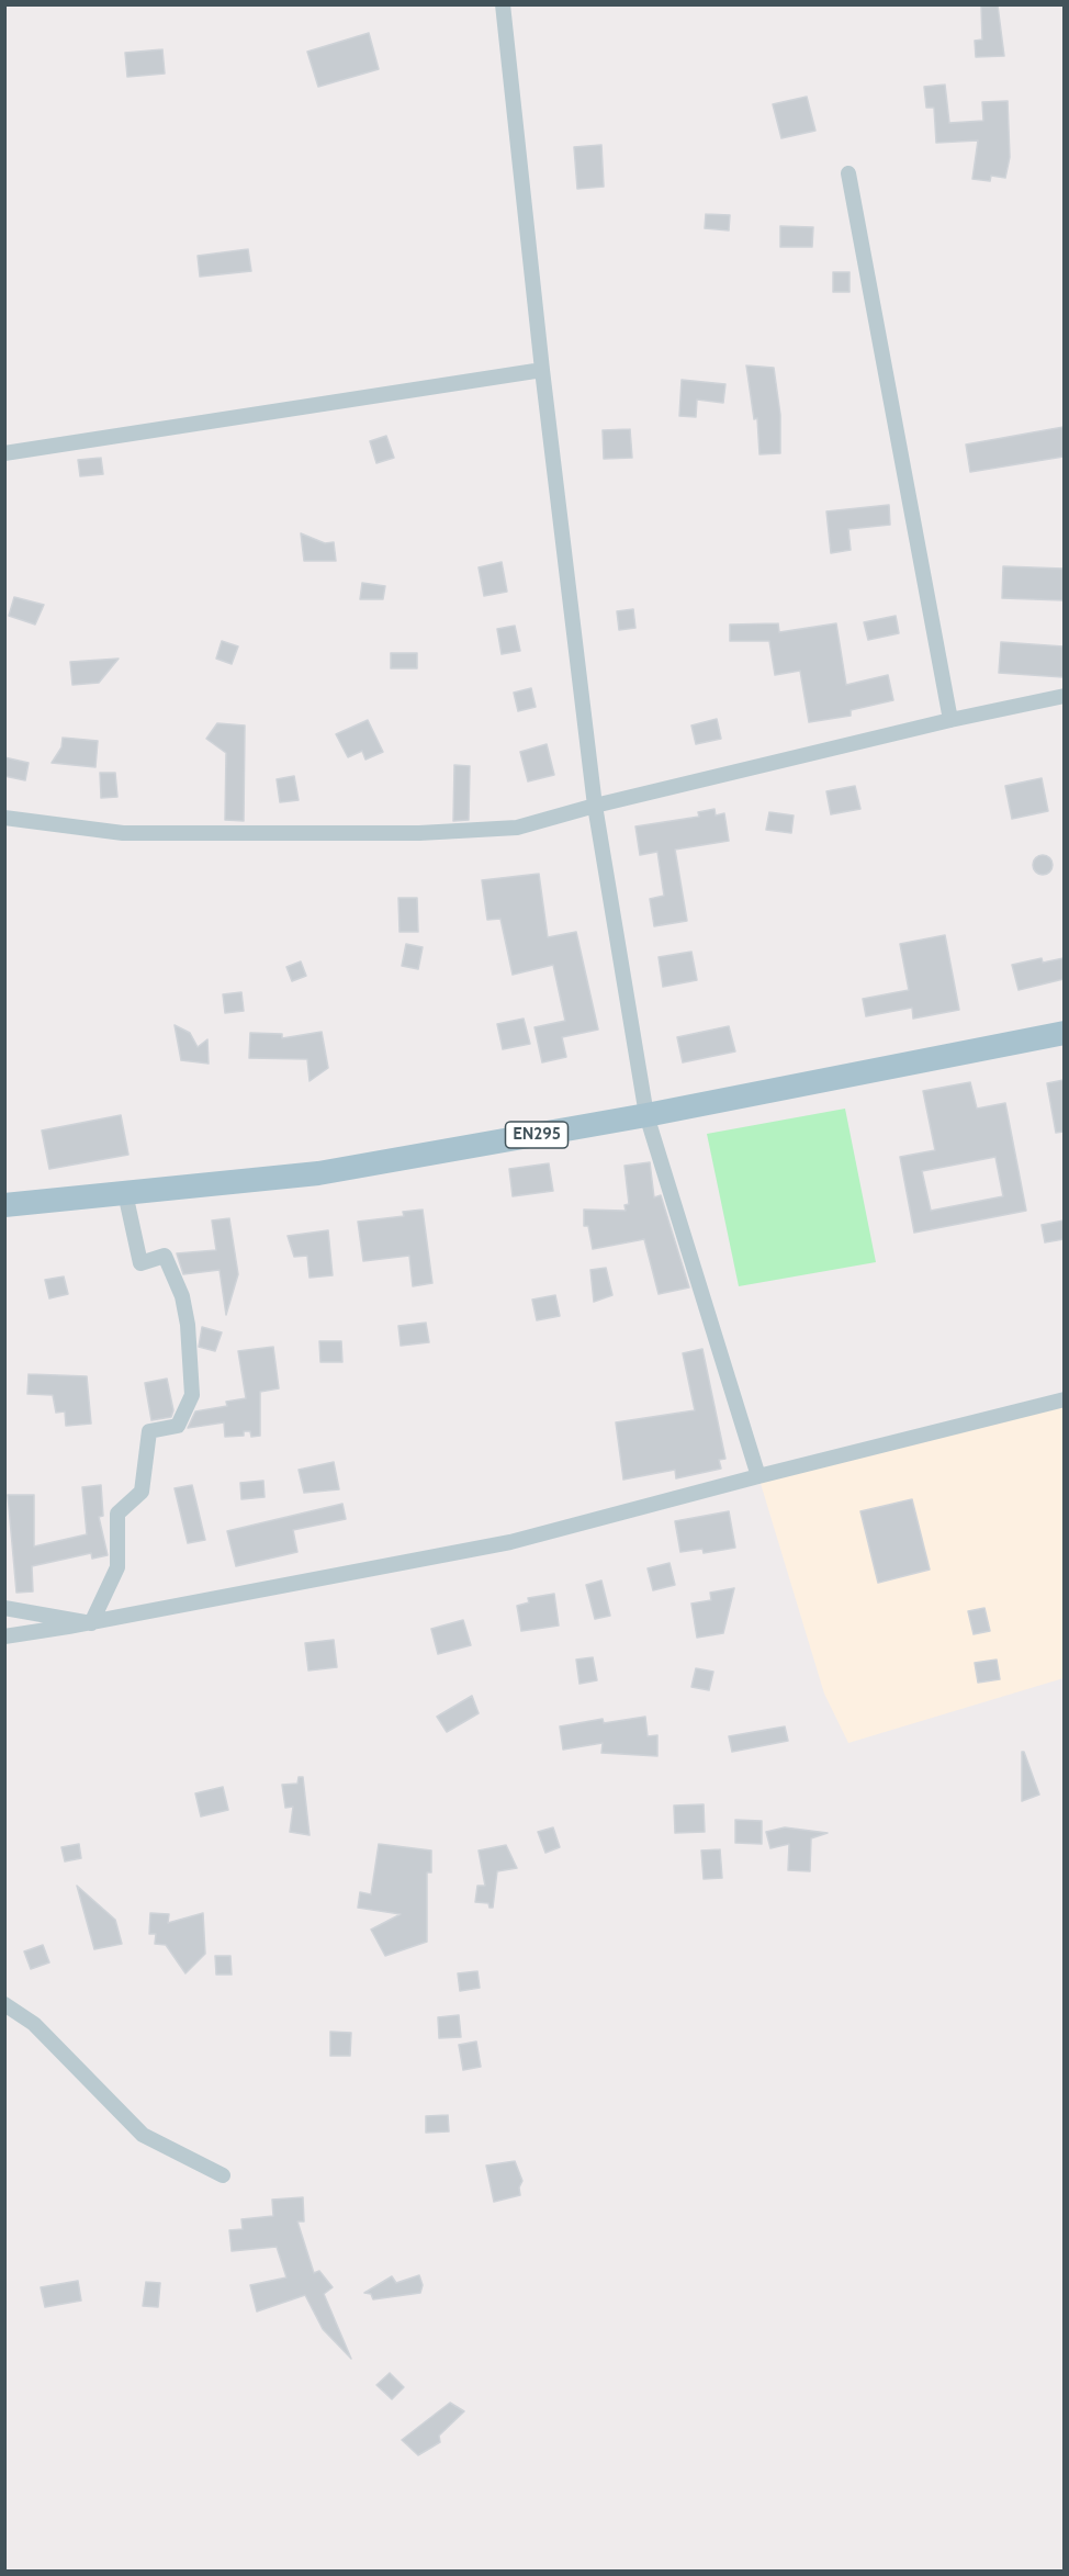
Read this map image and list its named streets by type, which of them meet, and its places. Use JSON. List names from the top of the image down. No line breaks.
{"streets":{"main road":["EN295"]}}
